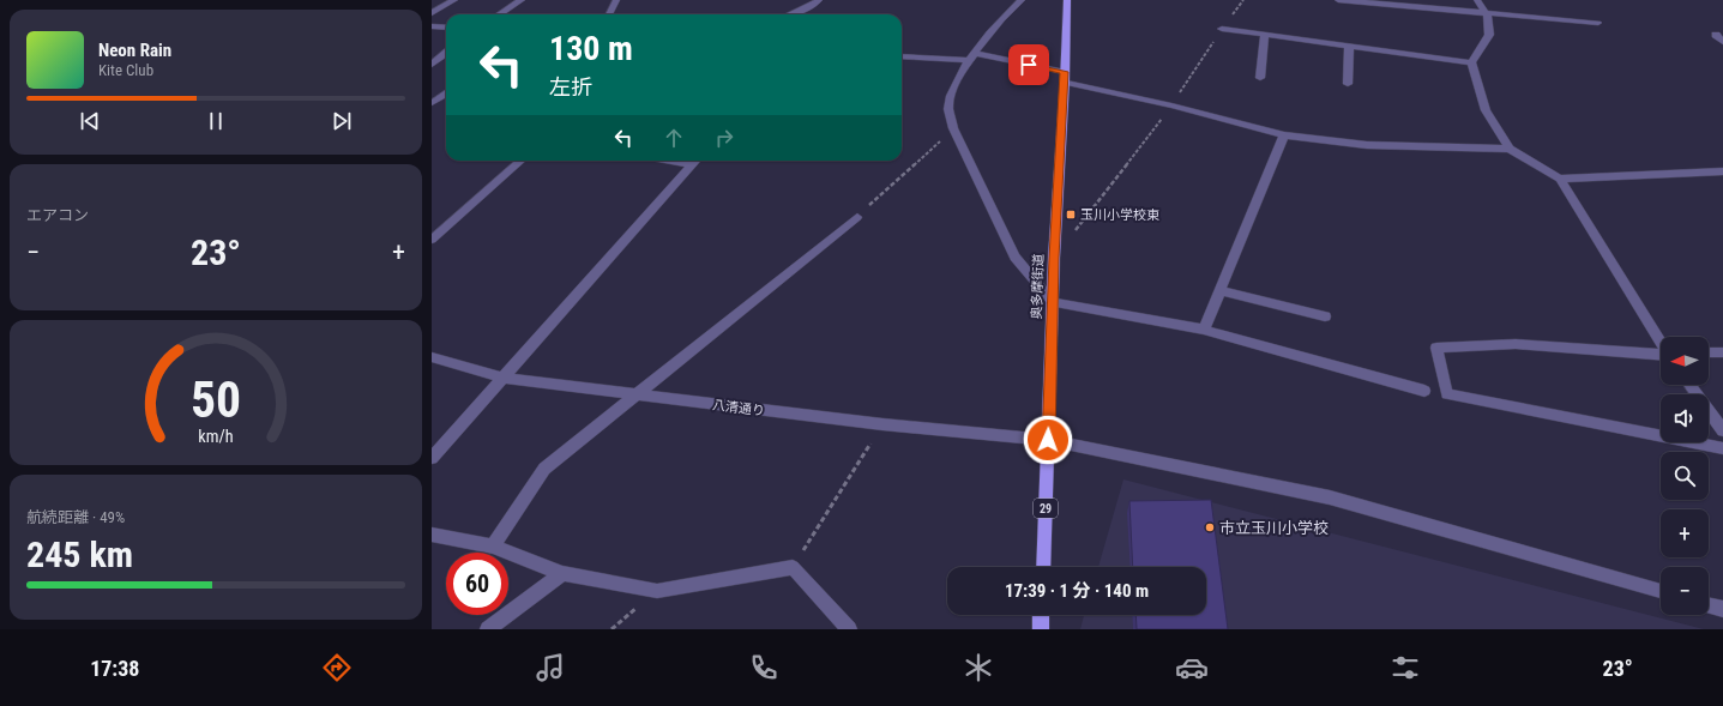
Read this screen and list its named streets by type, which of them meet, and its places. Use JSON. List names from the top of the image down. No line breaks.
{"streets":{"main road":["奥多摩街道","29"],"street":["八清通り"]},"crossings":[["奥多摩街道","八清通り"]],"places":{"transit":["玉川小学校東"],"other":["市立玉川小学校"]},"north":"left","page":{"turn":["130 m","左折"],"song":["Neon Rain","Kite Club"],"tile":["エアコン",["航続距離 · 49%","245 km"]],"heat":["−","23°","+"],"map_buttons":["+","−"],"limit":"60","trip":"17:39 · 1 分 · 140 m","tabs":["17:38","23°"],"gauge":["50","km/h"]}}
